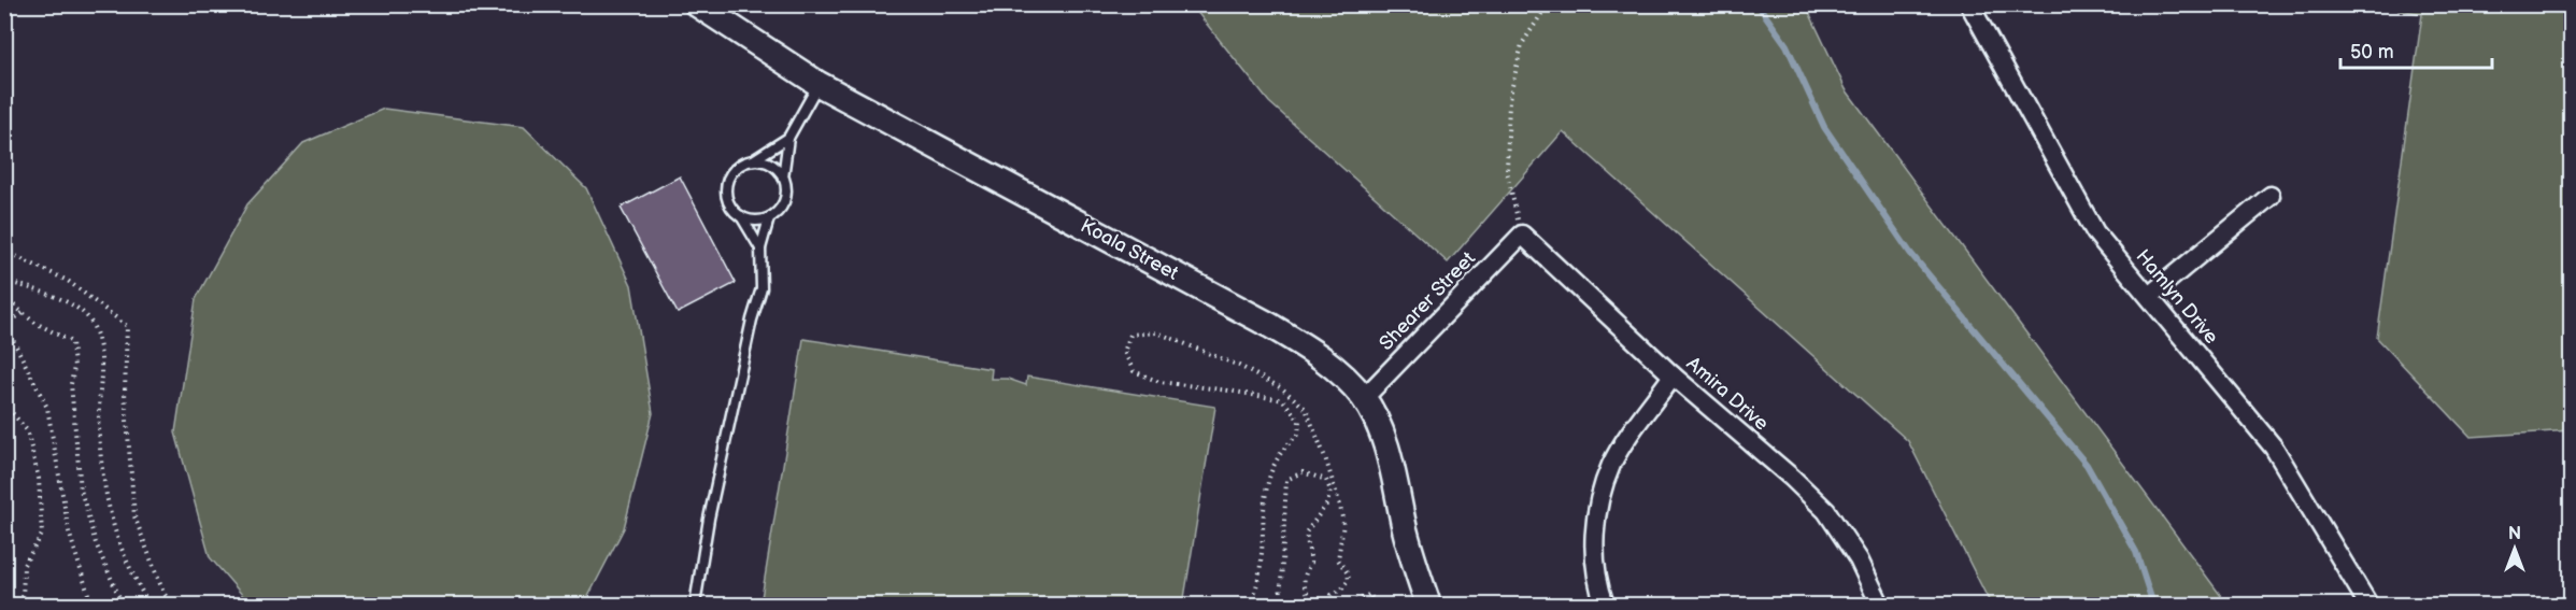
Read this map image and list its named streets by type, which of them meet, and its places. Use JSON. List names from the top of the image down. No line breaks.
{"streets":{"street":["Koala Street","Hamlyn Drive","Shearer Street","Amira Drive"]},"crossings":[["Koala Street","Shearer Street"],["Shearer Street","Amira Drive"]],"scale_bar":"50 m","north":"top"}
